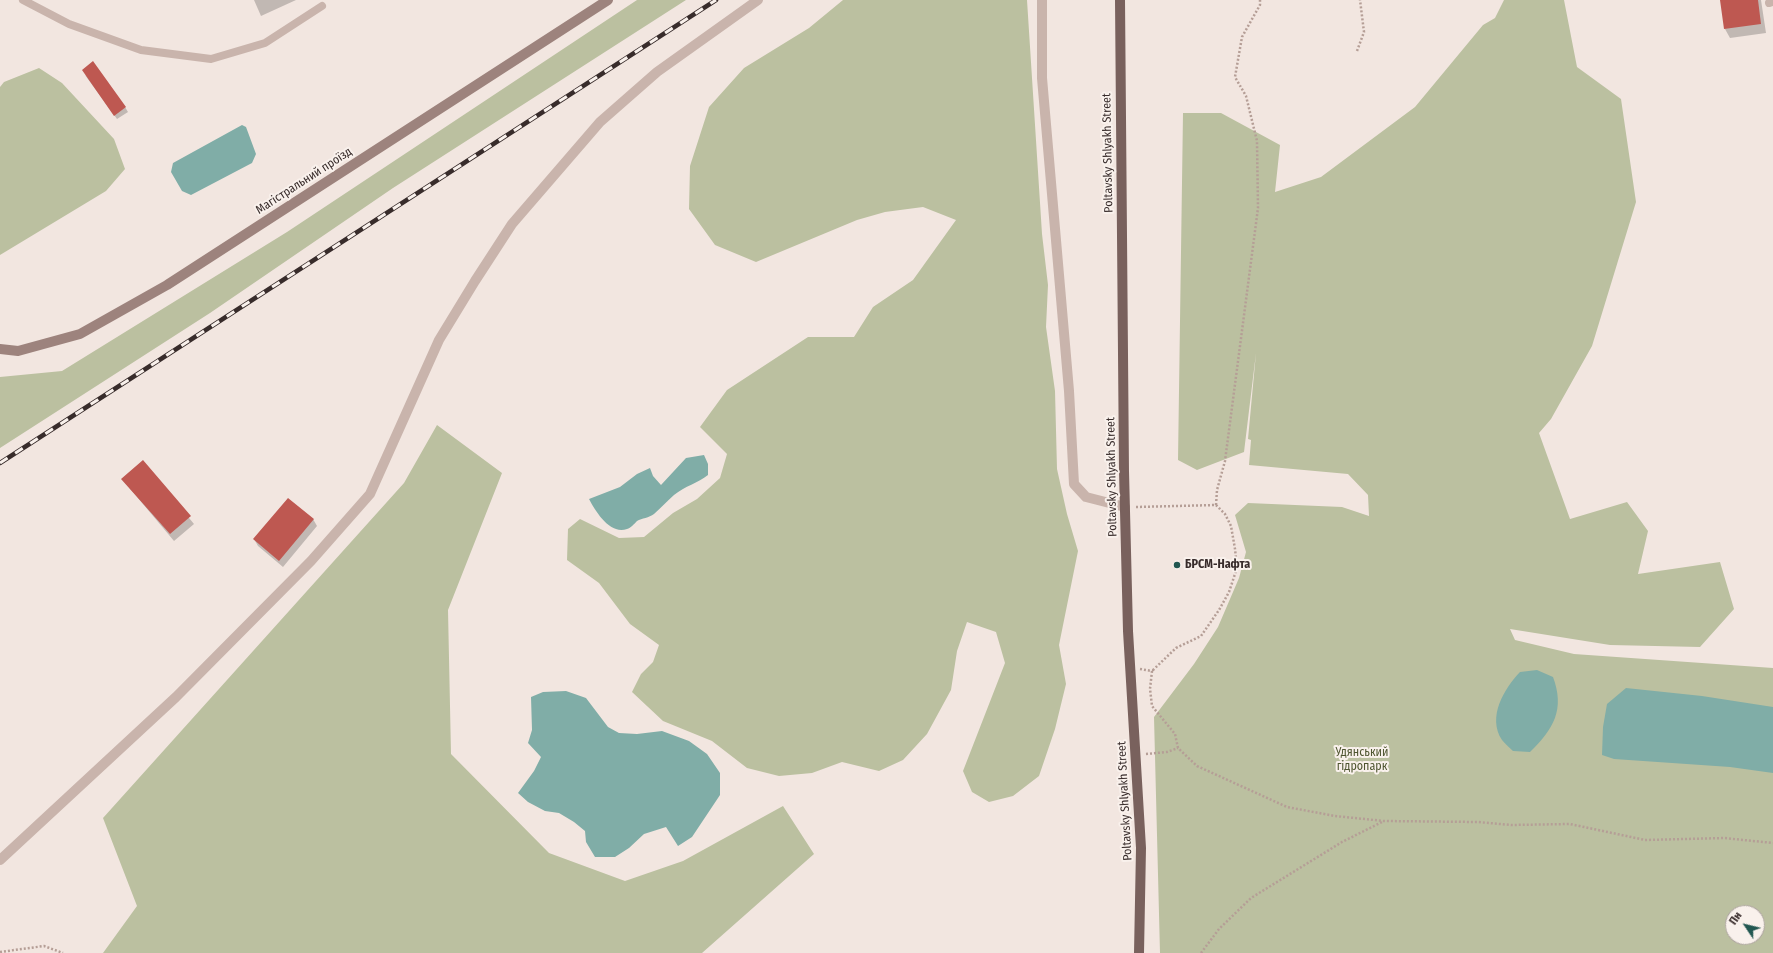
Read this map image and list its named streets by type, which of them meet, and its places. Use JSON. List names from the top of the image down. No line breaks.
{"streets":{"main road":["Poltavsky Shlyakh Street","Магістральний проїзд"]},"parks":["Удянський гідропарк"],"places":["БРСМ-Нафта"],"north":"top left"}
